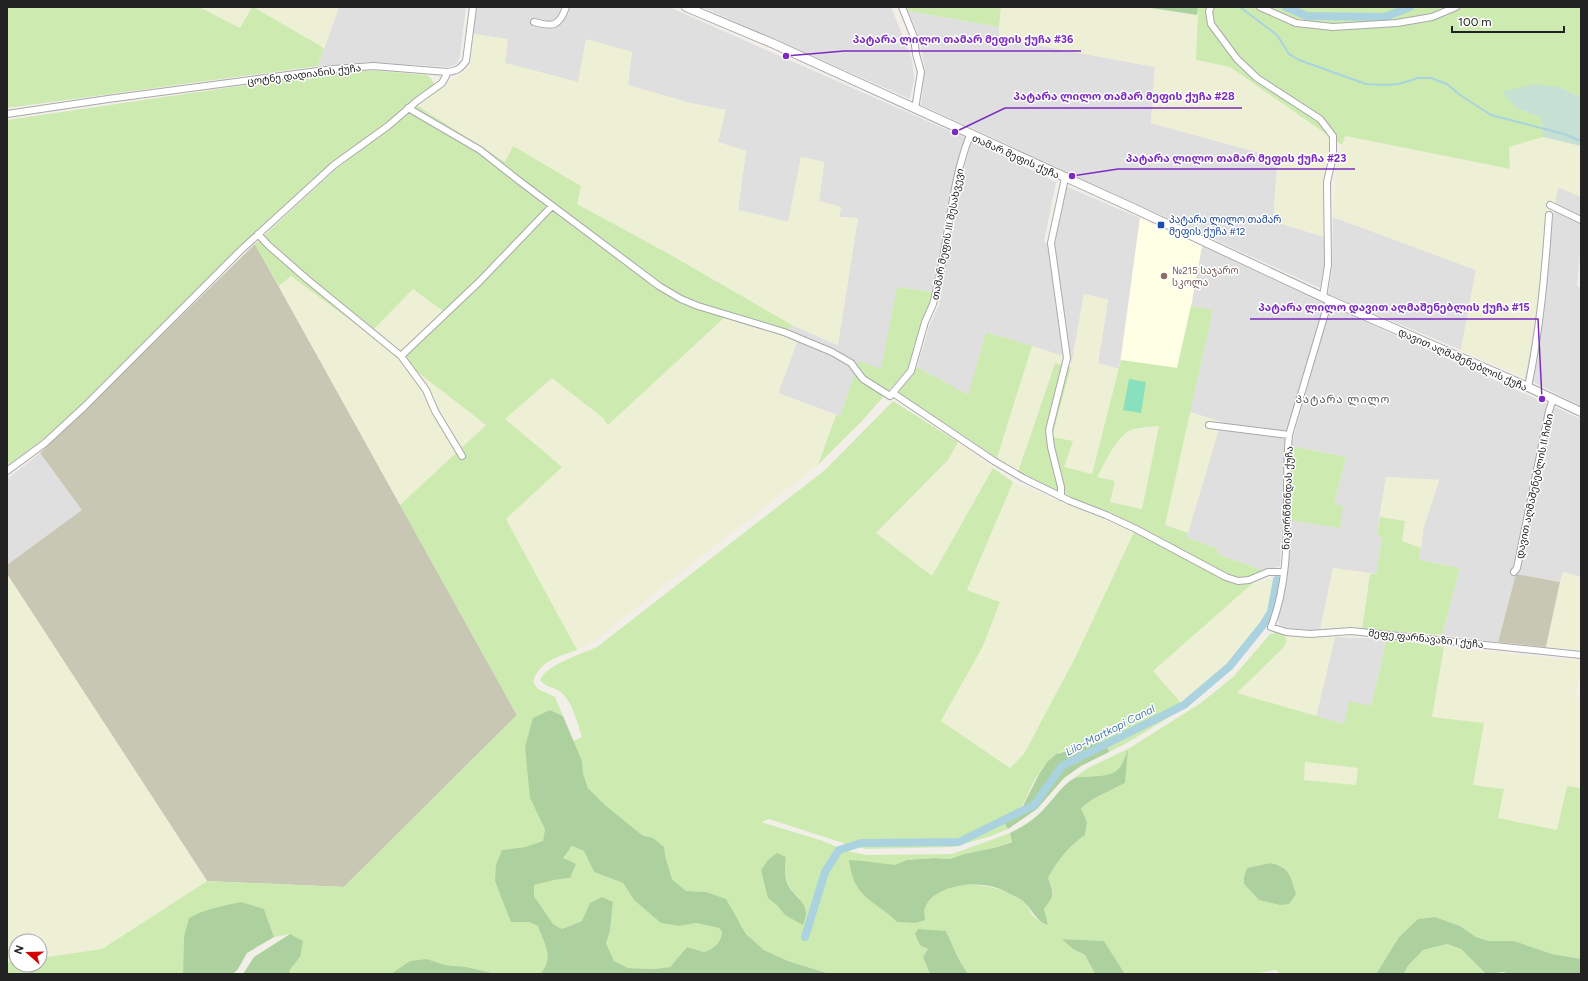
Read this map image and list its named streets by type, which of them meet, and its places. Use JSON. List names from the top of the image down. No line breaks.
{"streets":{"street":["ცოტნე დადიანის ქუჩა","თამარ მეფის ქუჩა","თამარ მეფის III შესახვევი","დავით აღმაშენებლის ქუჩა","დავით აღმაშენებლის II ჩიხი","ნიკორწმინდას ქუჩა","მეფე ფარნავაზი I ქუჩა"]},"crossings":[["თამარ მეფის ქუჩა","თამარ მეფის III შესახვევი"],["თამარ მეფის ქუჩა","დავით აღმაშენებლის ქუჩა"],["თამარ მეფის ქუჩა","ნიკორწმინდას ქუჩა"],["დავით აღმაშენებლის ქუჩა","დავით აღმაშენებლის II ჩიხი"],["დავით აღმაშენებლის ქუჩა","ნიკორწმინდას ქუჩა"],["ნიკორწმინდას ქუჩა","მეფე ფარნავაზი I ქუჩა"]],"districts":["პატარა ლილო"],"water":["Lilo-Martkopi Canal"],"places":{"other":["პატარა ლილო თამარ მეფის ქუჩა #36","პატარა ლილო თამარ მეფის ქუჩა #28","პატარა ლილო თამარ მეფის ქუჩა #23","№215 საჯარო სკოლა","პატარა ლილო დავით აღმაშენებლის ქუჩა #15"],"transit":["პატარა ლილო თამარ მეფის ქუჩა #12"]},"scale_bar":"100 m","north":"left"}
